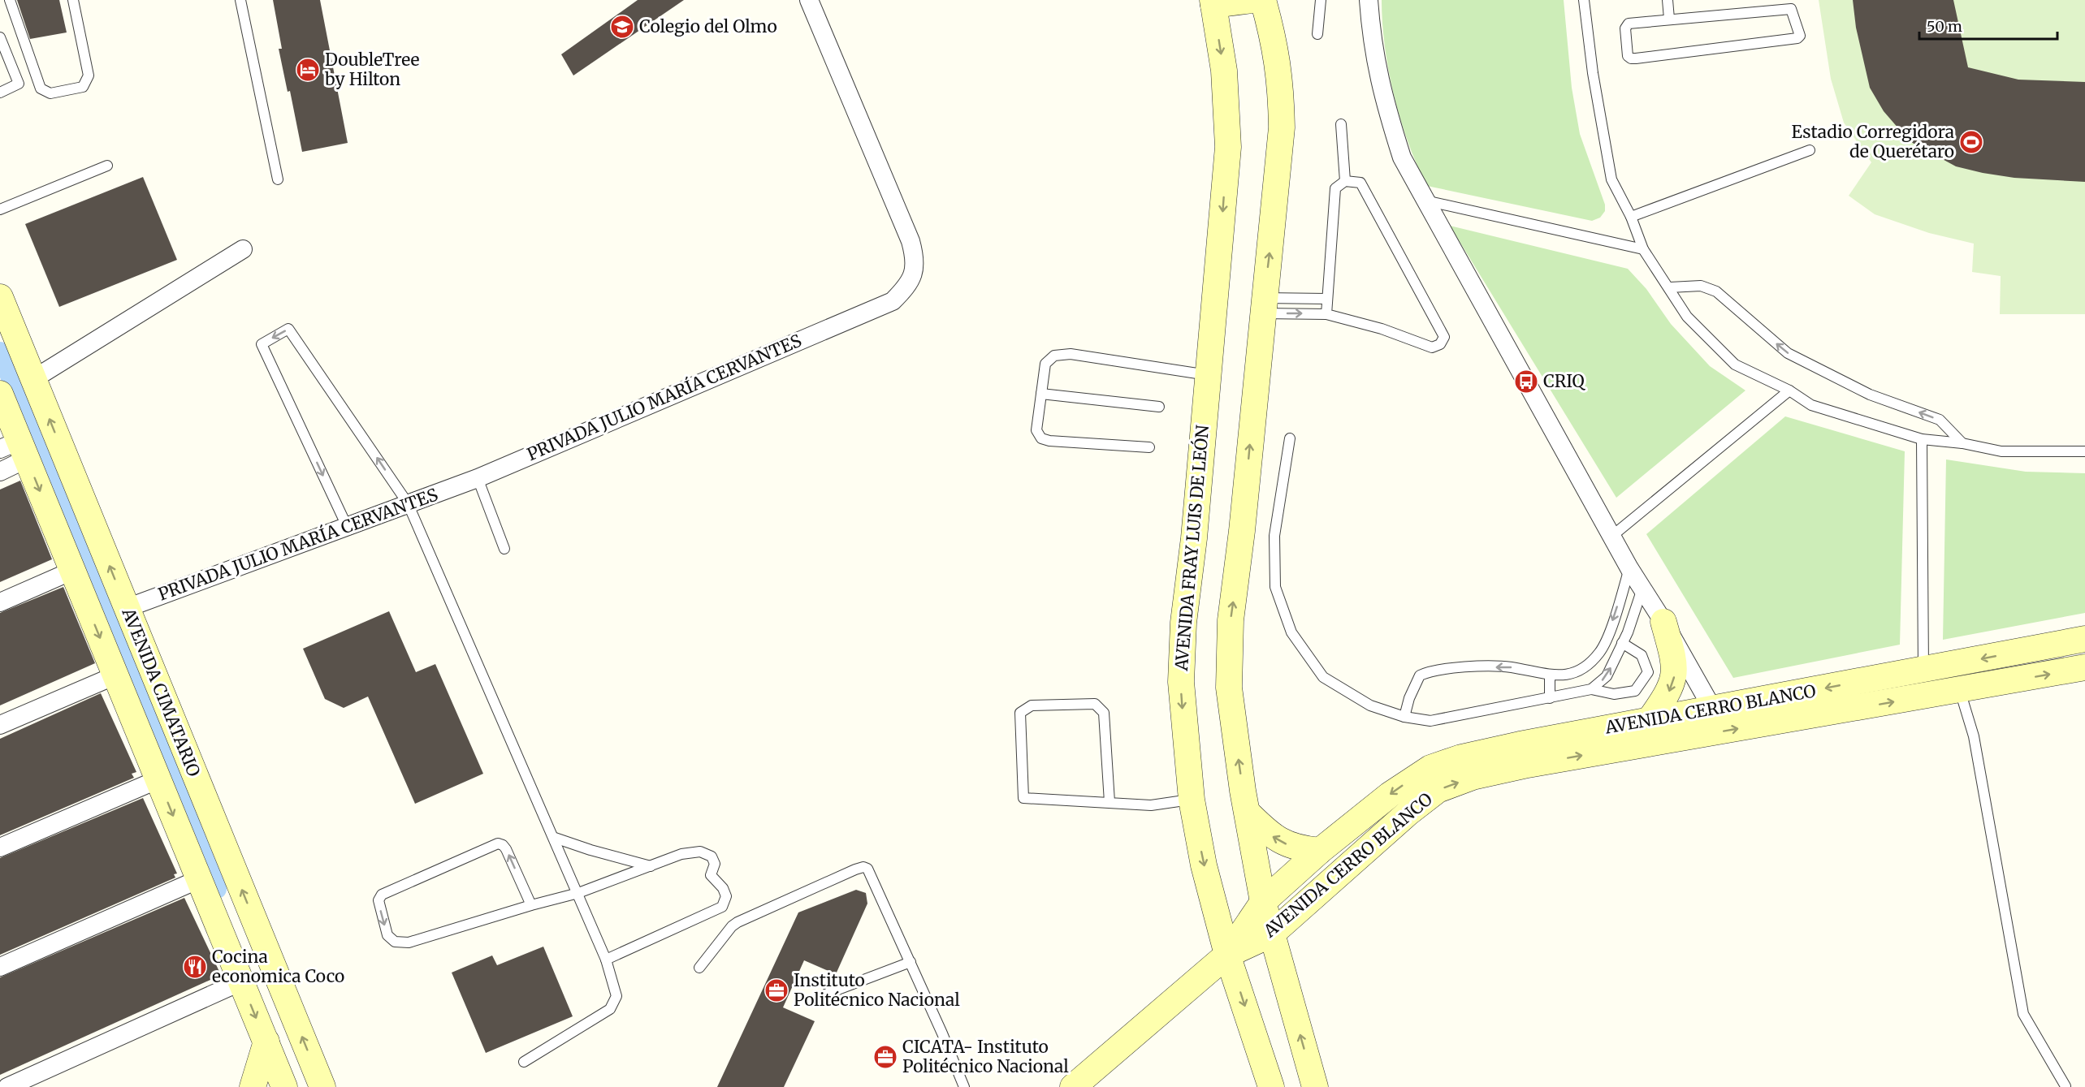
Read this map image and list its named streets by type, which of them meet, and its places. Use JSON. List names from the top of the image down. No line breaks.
{"streets":{"main road":["AVENIDA FRAY LUIS DE LEÓN","AVENIDA CIMATARIO","AVENIDA CERRO BLANCO"],"street":["PRIVADA JULIO MARÍA CERVANTES"]},"crossings":[["PRIVADA JULIO MARÍA CERVANTES","AVENIDA CIMATARIO"],["AVENIDA FRAY LUIS DE LEÓN","AVENIDA CERRO BLANCO"]],"places":{"school or university":["Colegio del Olmo"],"hotel":["DoubleTree by Hilton"],"sports":["Estadio Corregidora de Querétaro"],"bus stop":["CRIQ"],"restaurant":["Cocina economica Coco"],"office":["Instituto Politécnico Nacional","CICATA- Instituto Politécnico Nacional"]},"scale_bar":"50 m"}
